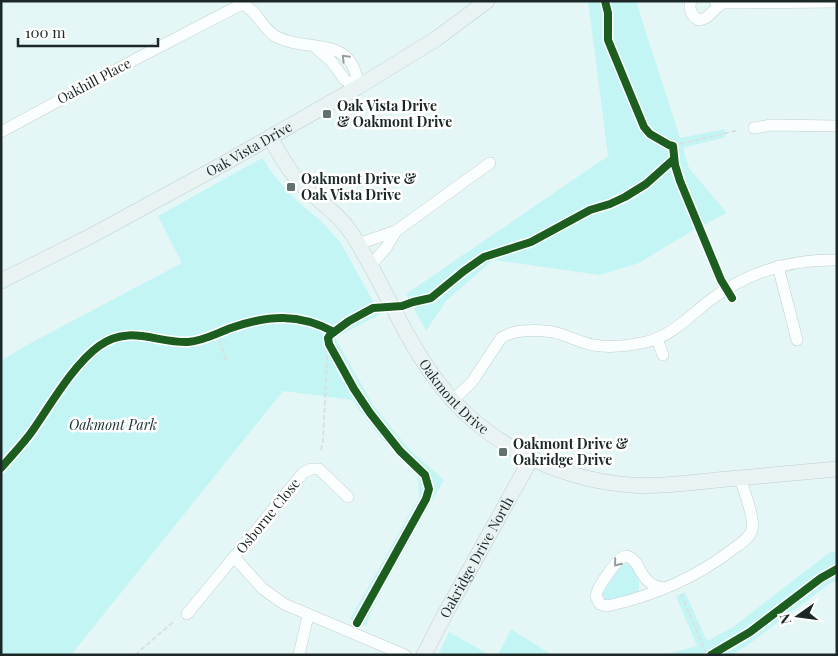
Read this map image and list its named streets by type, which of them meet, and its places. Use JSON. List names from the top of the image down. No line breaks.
{"streets":{"street":["Oakhill Place","Oak Vista Drive","Oakmont Drive","Osborne Close","Oakridge Drive North"]},"crossings":[["Oakhill Place","Oak Vista Drive"],["Oak Vista Drive","Oakmont Drive"],["Oakmont Drive","Oakridge Drive North"]],"parks":["Oakmont Park"],"places":{"transit":["Oak Vista Drive & Oakmont Drive","Oakmont Drive & Oak Vista Drive","Oakmont Drive & Oakridge Drive"]},"scale_bar":"100 m","north":"left"}
